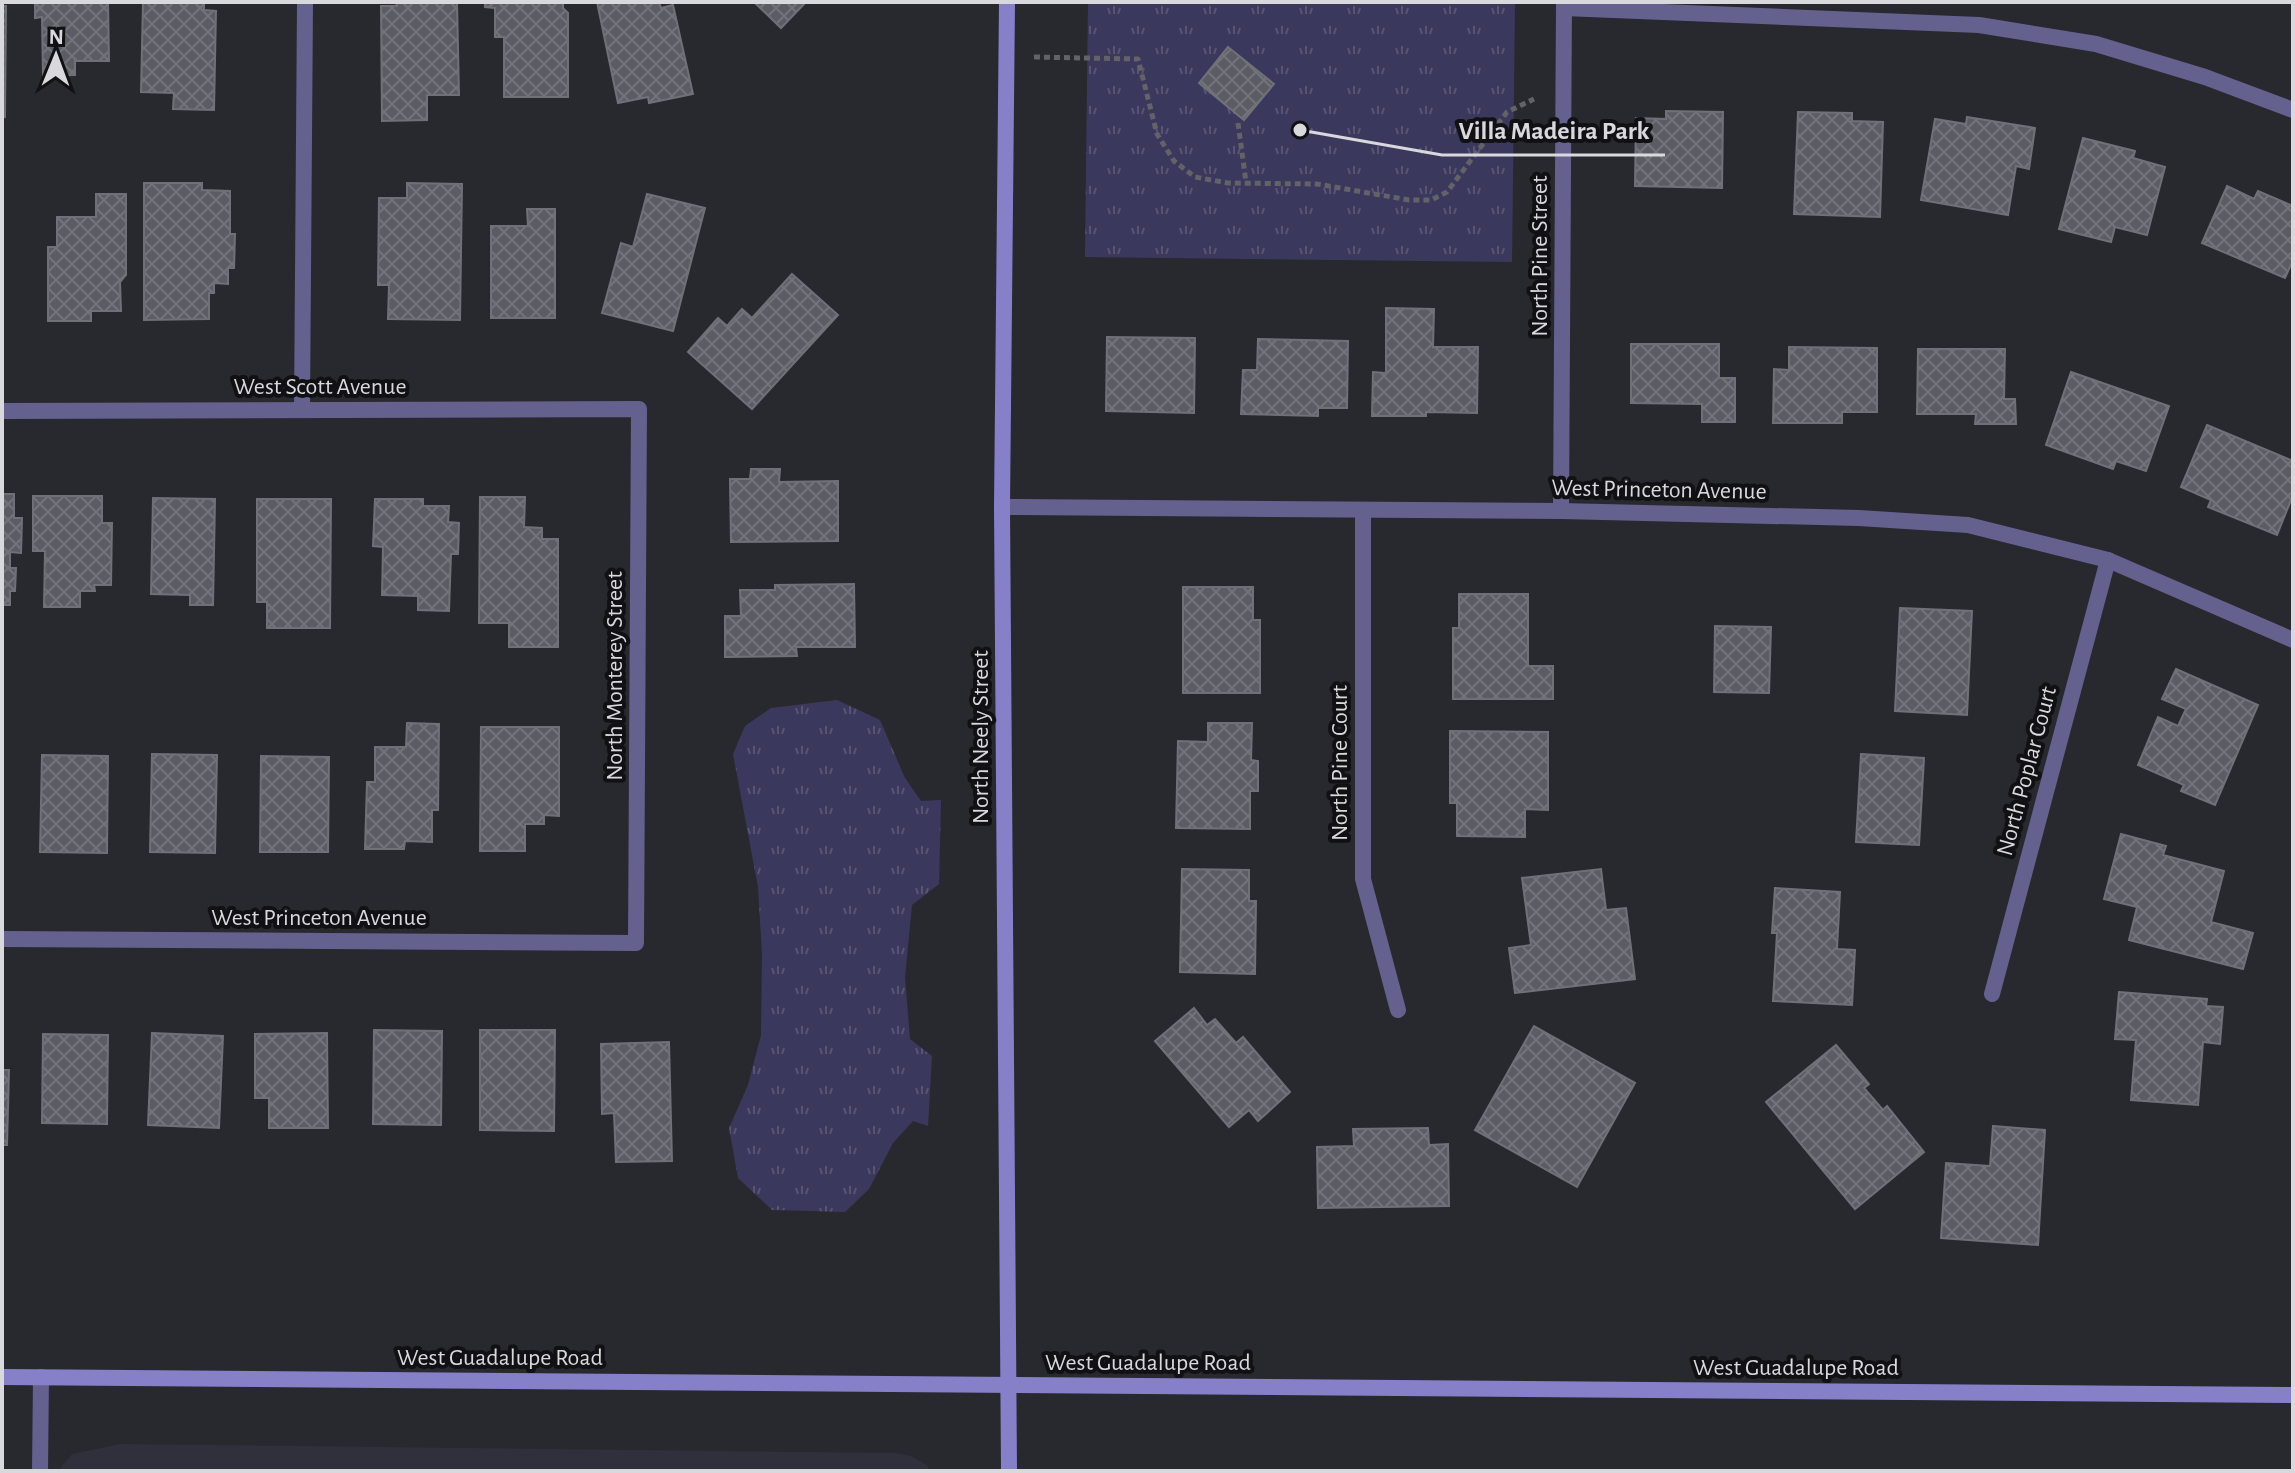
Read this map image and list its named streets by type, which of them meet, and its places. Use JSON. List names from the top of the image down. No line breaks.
{"streets":{"main road":["North Neely Street","West Guadalupe Road"],"street":["North Pine Street","West Scott Avenue","West Princeton Avenue","North Monterey Street","North Pine Court","North Poplar Court"]},"crossings":[["North Pine Street","West Princeton Avenue"],["West Scott Avenue","North Monterey Street"],["West Princeton Avenue","North Monterey Street"],["West Princeton Avenue","North Neely Street"],["West Princeton Avenue","North Pine Court"],["West Princeton Avenue","North Poplar Court"],["North Neely Street","West Guadalupe Road"]],"places":["Villa Madeira Park"],"north":"top"}
